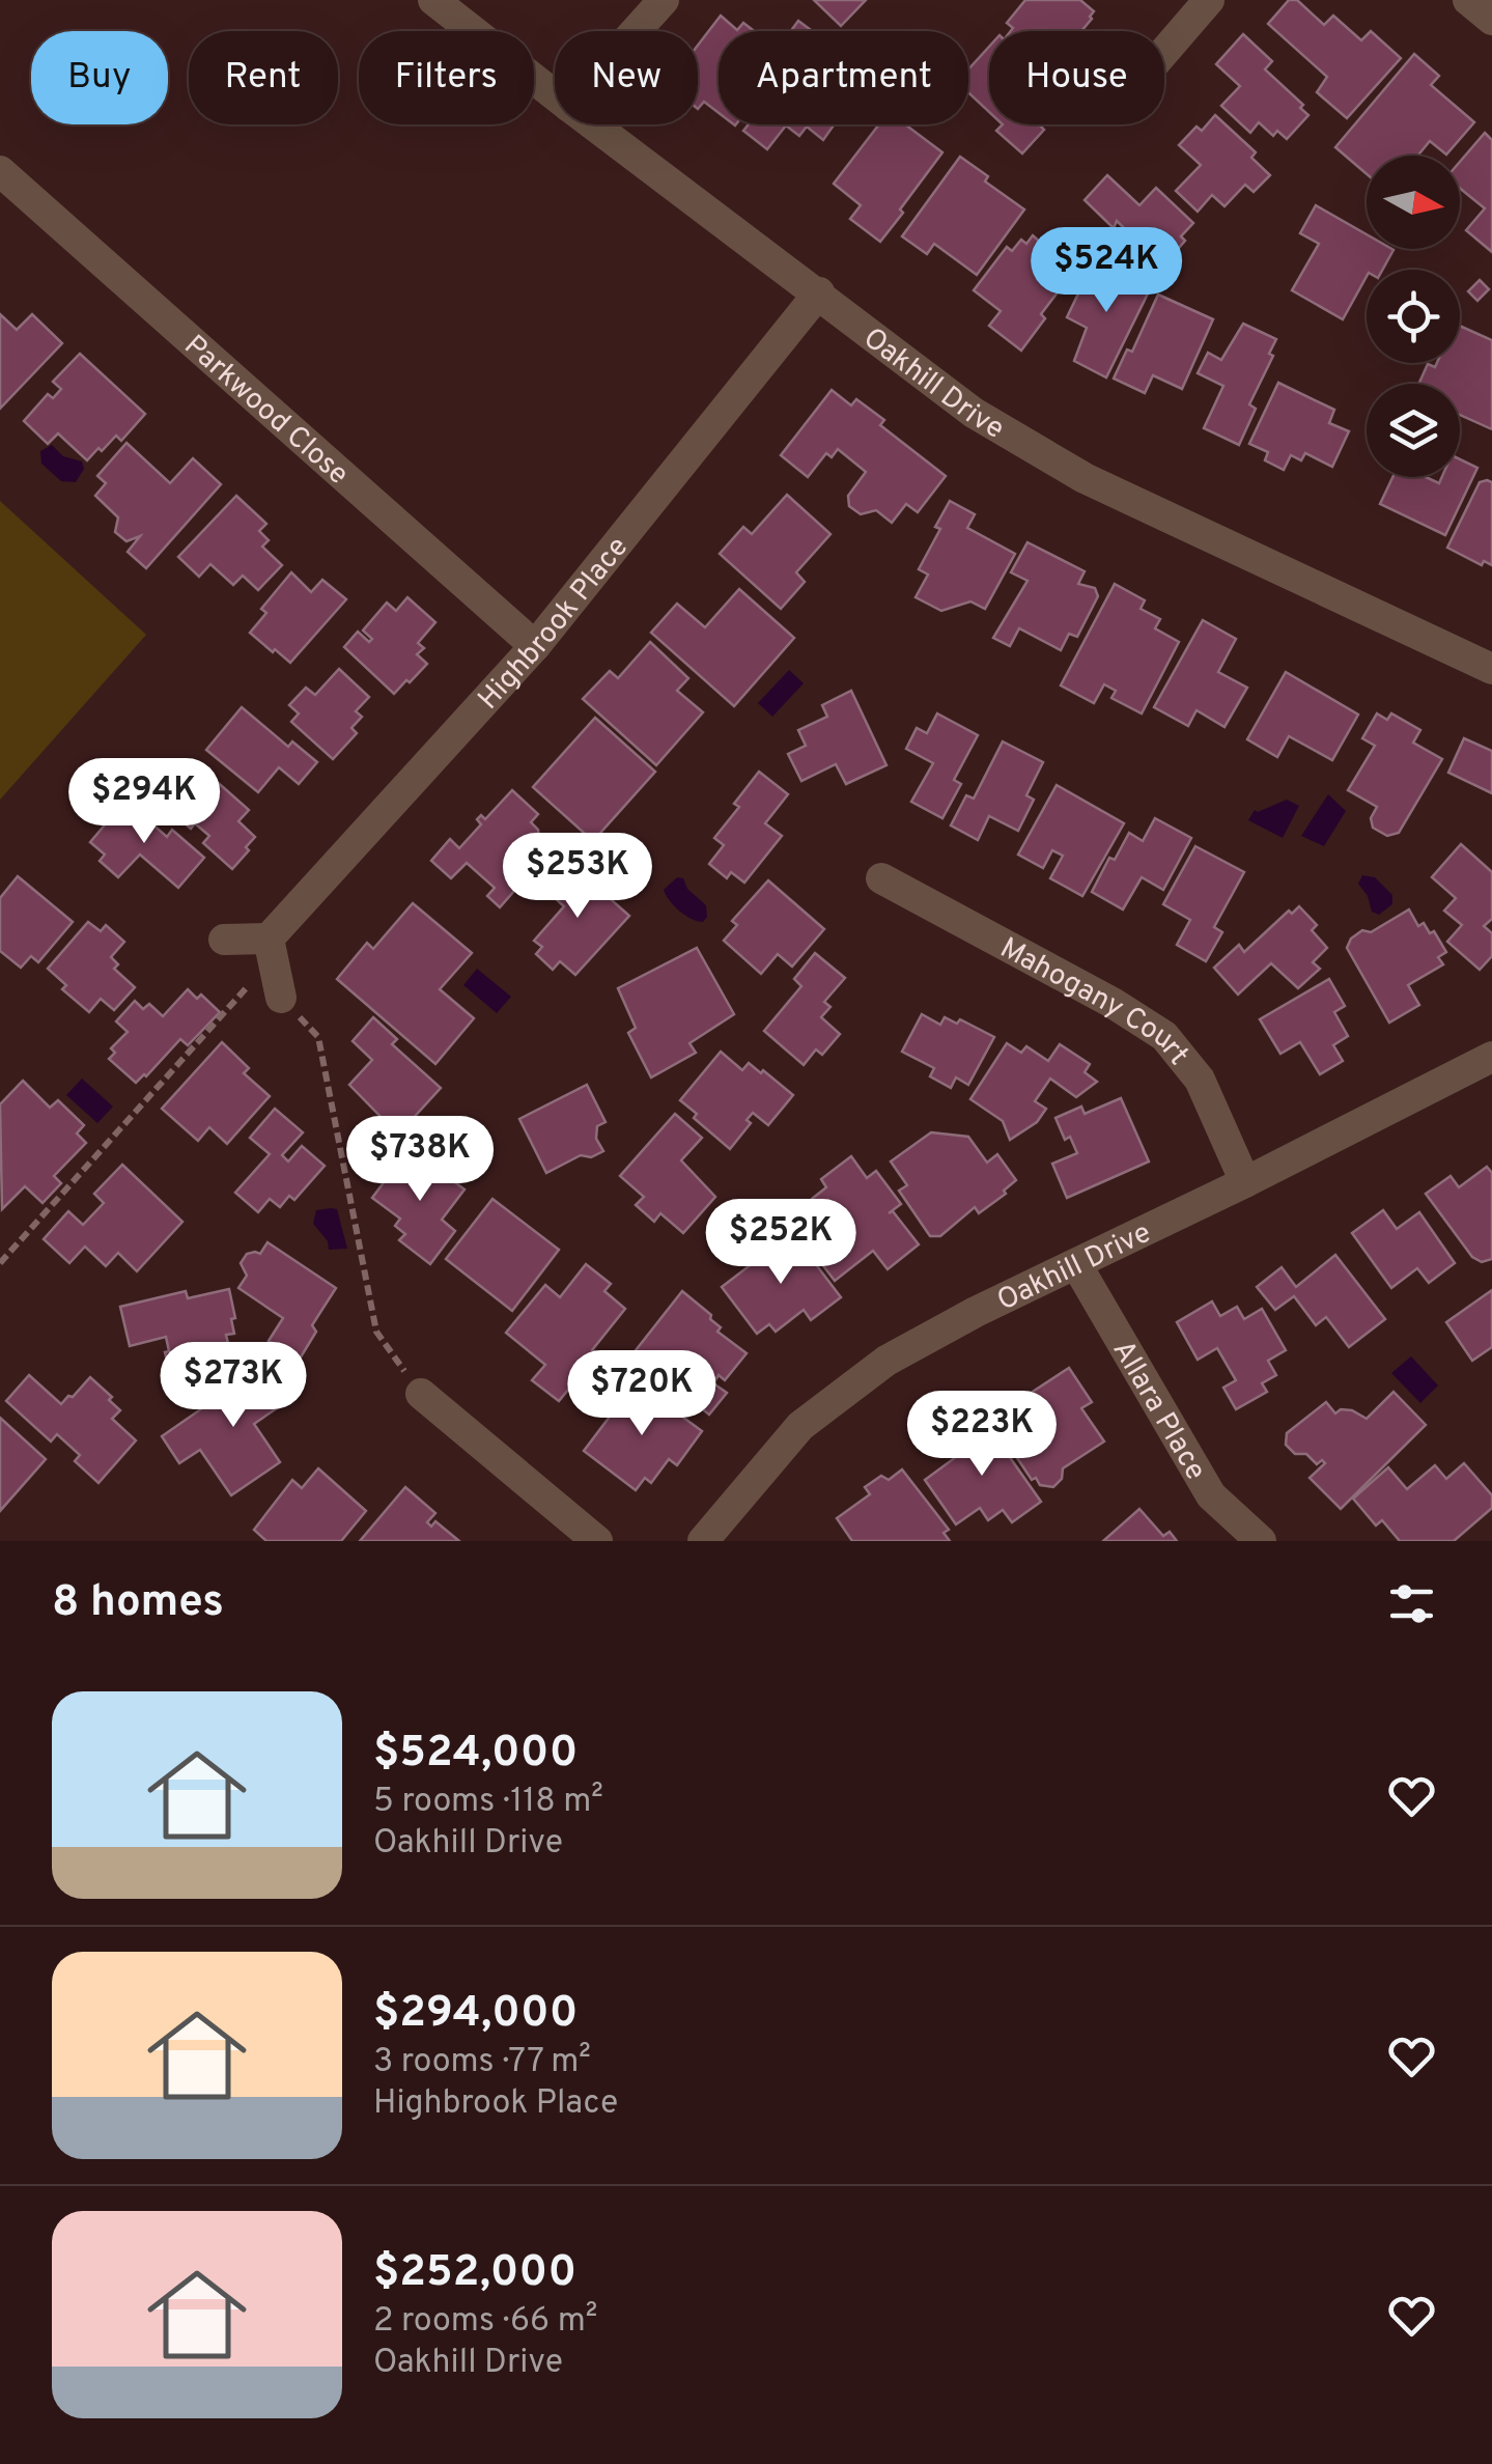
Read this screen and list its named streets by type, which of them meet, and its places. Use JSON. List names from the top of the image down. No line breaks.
{"streets":{"street":["Oakhill Drive","Parkwood Close","Highbrook Place","Mahogany Court","Allara Place"]},"crossings":[["Oakhill Drive","Highbrook Place"],["Oakhill Drive","Mahogany Court"],["Oakhill Drive","Allara Place"],["Parkwood Close","Highbrook Place"]],"north":"right","page":{"chip":["Buy","Rent","Filters","New","Apartment","House"],"price":["$524K","$294K","$253K","$738K","$252K","$273K","$720K","$223K"],"heading":"8 homes","list":[{"name":"$524,000","note":"5 rooms · 118 m² · Oakhill Drive"},{"name":"$294,000","note":"3 rooms · 77 m² · Highbrook Place"},{"name":"$252,000","note":"2 rooms · 66 m² · Oakhill Drive"}]}}
